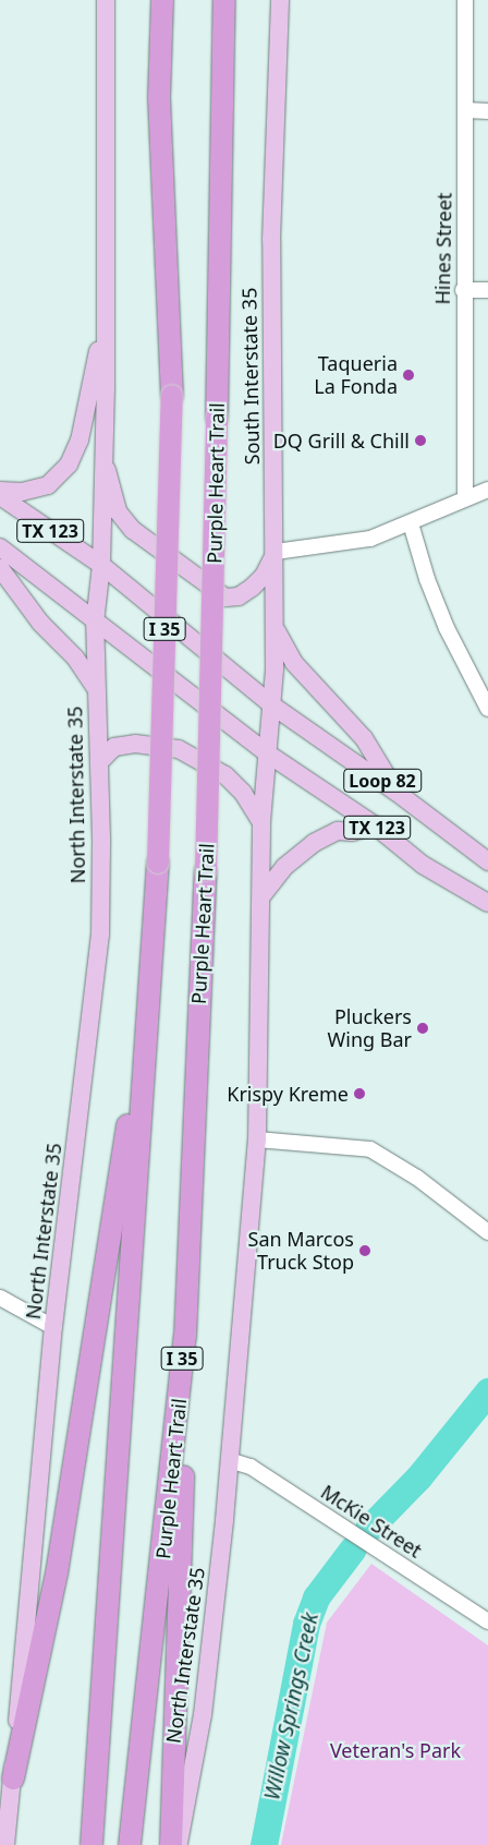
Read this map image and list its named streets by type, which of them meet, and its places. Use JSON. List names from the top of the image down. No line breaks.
{"streets":{"highway":["Purple Heart Trail","I 35"],"main road":["South Interstate 35","TX 123","Loop 82","North Interstate 35"],"street":["Hines Street","McKie Street"]},"crossings":[["South Interstate 35","TX 123"],["South Interstate 35","Loop 82"],["South Interstate 35","North Interstate 35"],["TX 123","Loop 82"],["TX 123","North Interstate 35"],["North Interstate 35","McKie Street"]],"water":["Willow Springs Creek"],"parks":["Veteran's Park"],"places":["Taqueria La Fonda","DQ Grill & Chill","Pluckers Wing Bar","Krispy Kreme","San Marcos Truck Stop"]}
